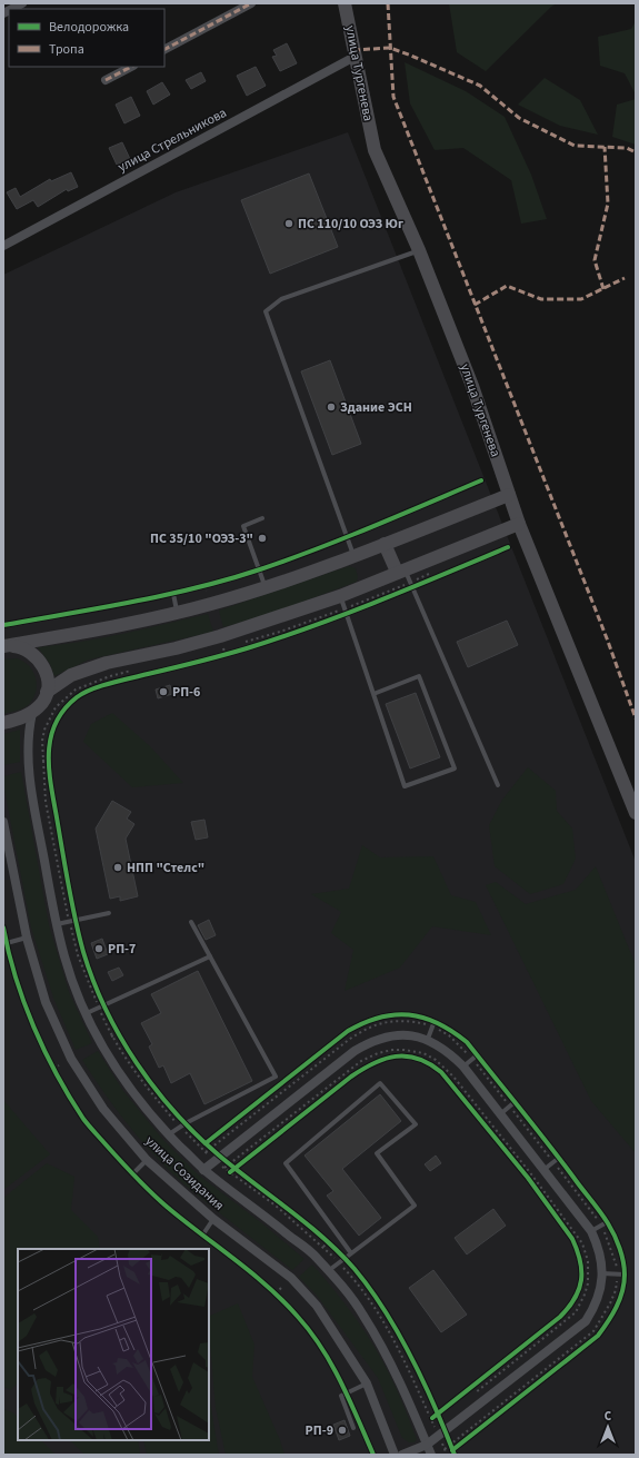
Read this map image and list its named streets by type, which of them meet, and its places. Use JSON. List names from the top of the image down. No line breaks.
{"streets":{"street":["улица Тургенева","улица Стрельникова","улица Созидания"]},"crossings":[["улица Тургенева","улица Стрельникова"]],"places":["ПС 110/10 ОЭЗ Юг","Здание ЭСН","ПС 35/10 \"ОЭЗ-3\"","РП-6","НПП \"Стелс\"","РП-7","РП-9"],"legend":["Велодорожка","Тропа"],"north":"top"}
